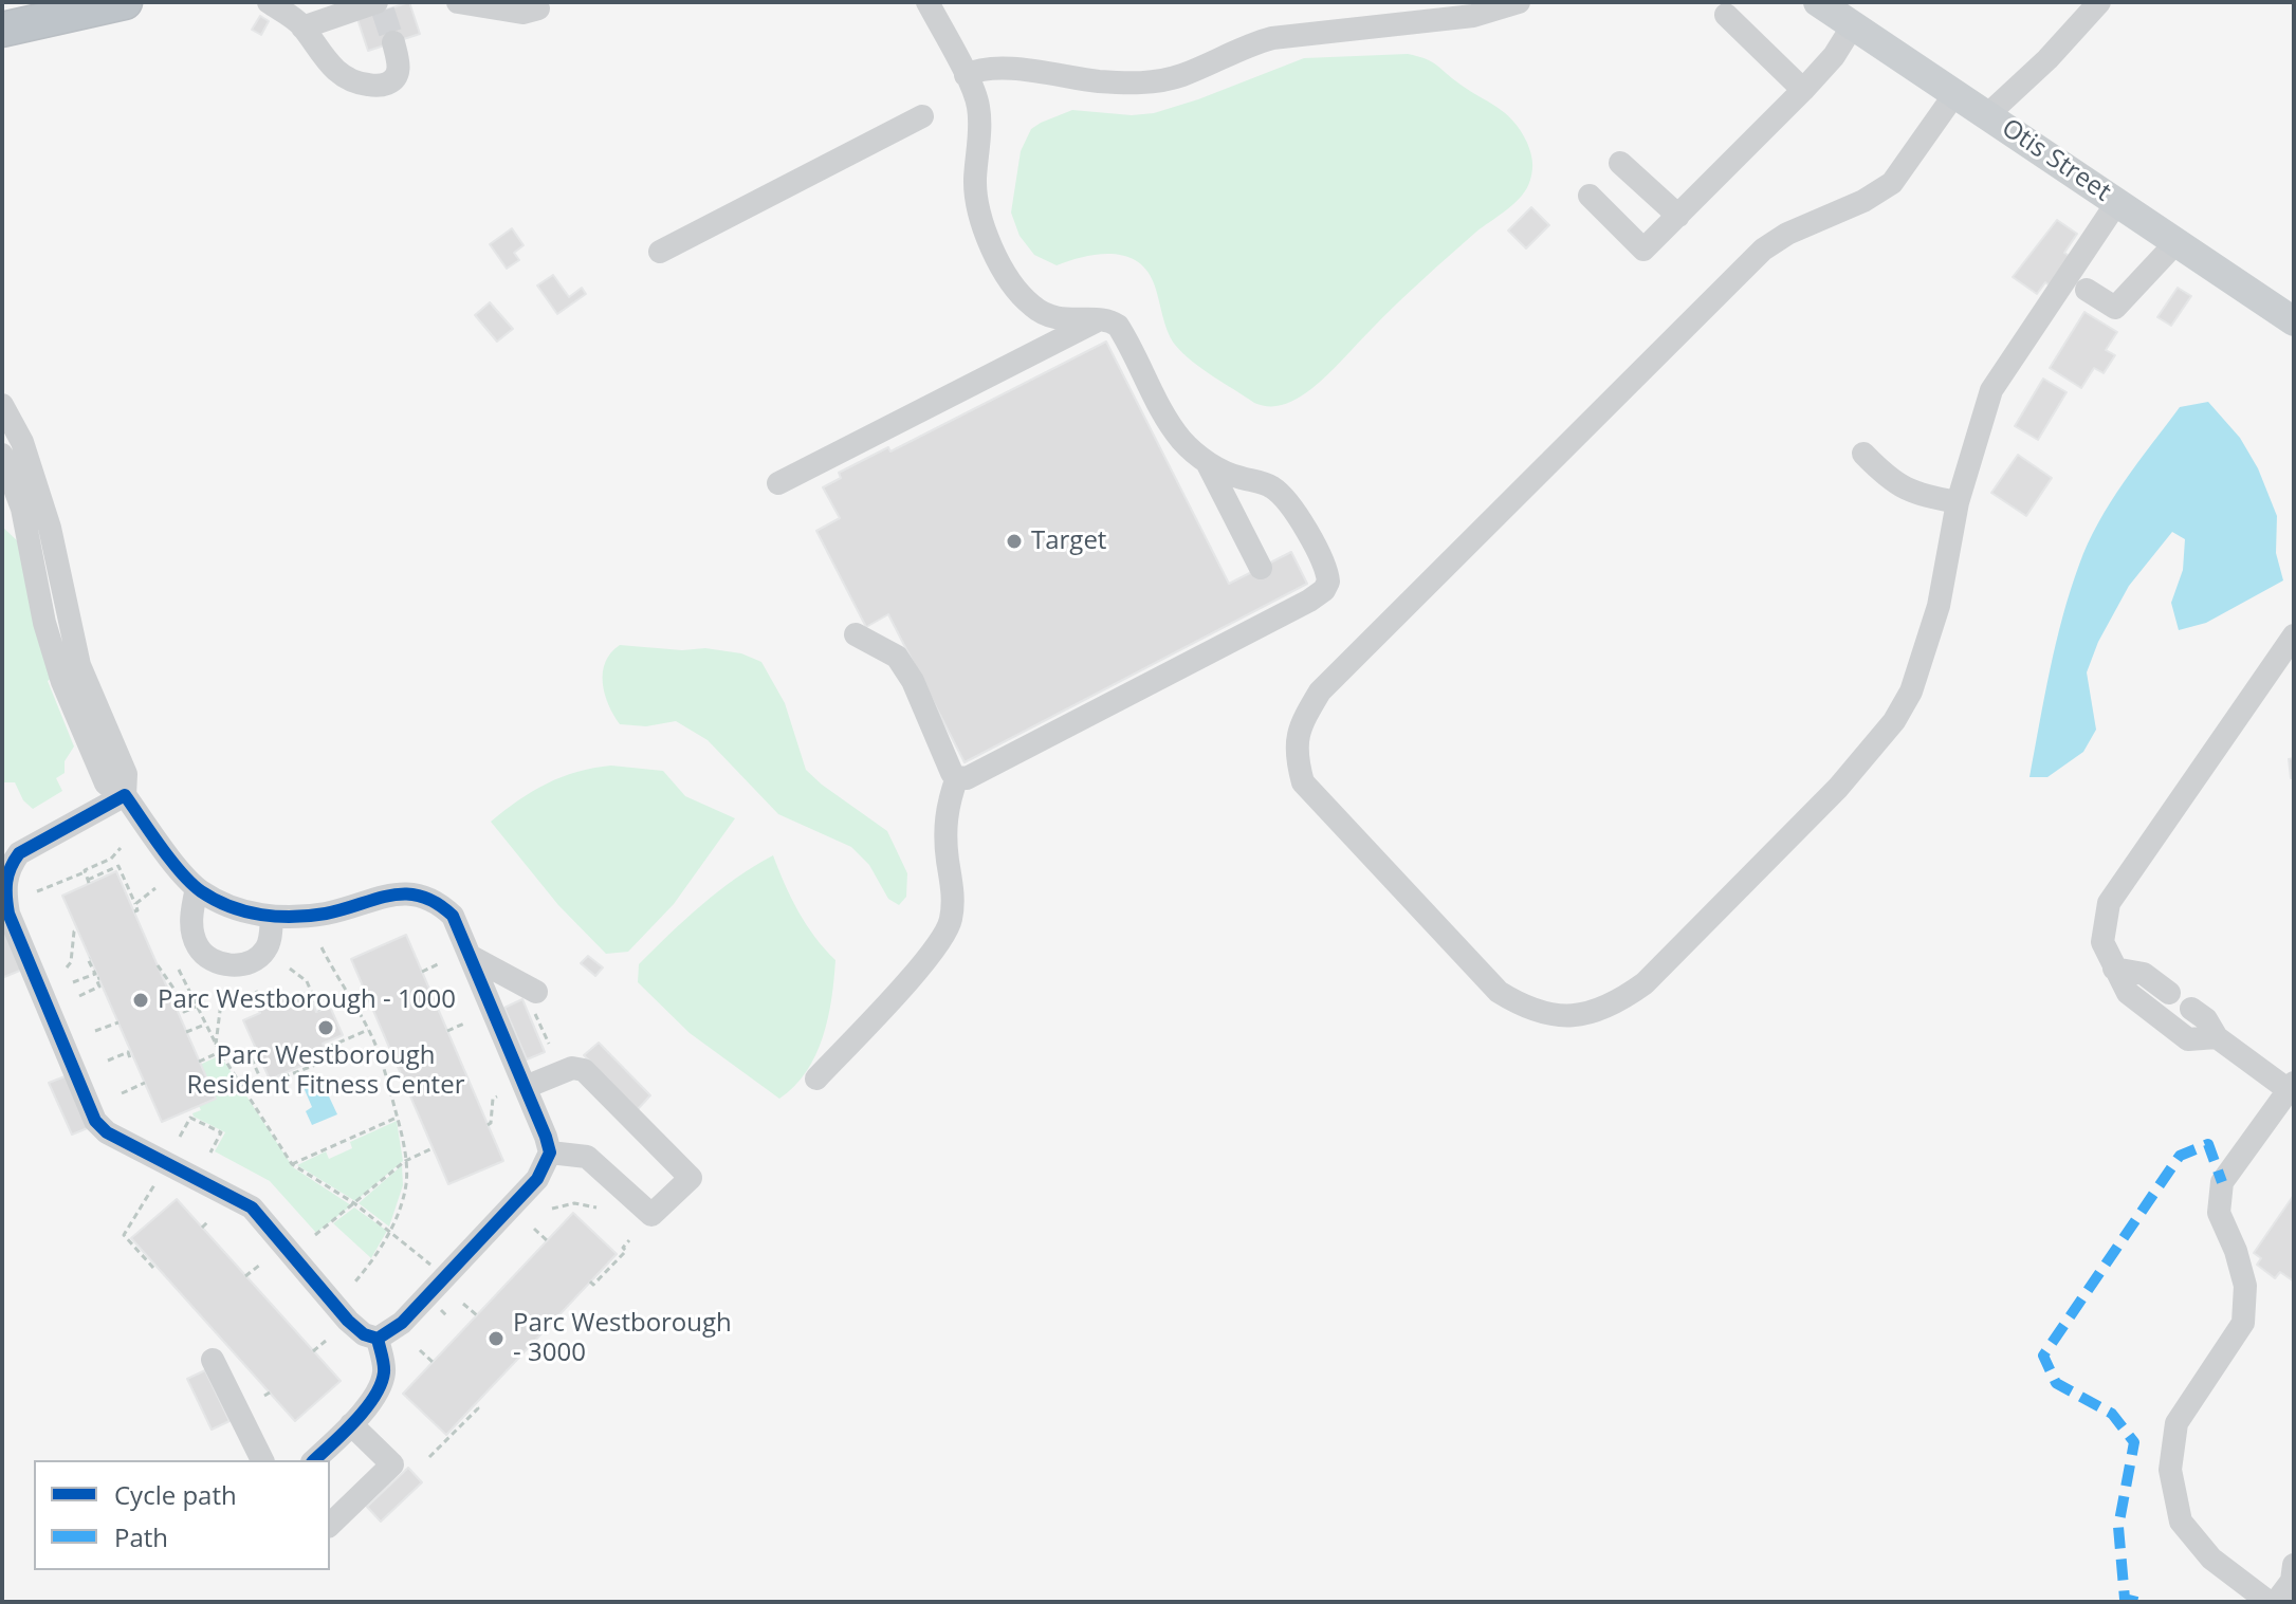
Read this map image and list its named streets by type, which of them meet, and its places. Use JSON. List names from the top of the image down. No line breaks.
{"streets":{"main road":["Otis Street"]},"places":["Target","Parc Westborough - 1000","Parc Westborough Resident Fitness Center","Parc Westborough - 3000"],"legend":["Cycle path","Path"]}
